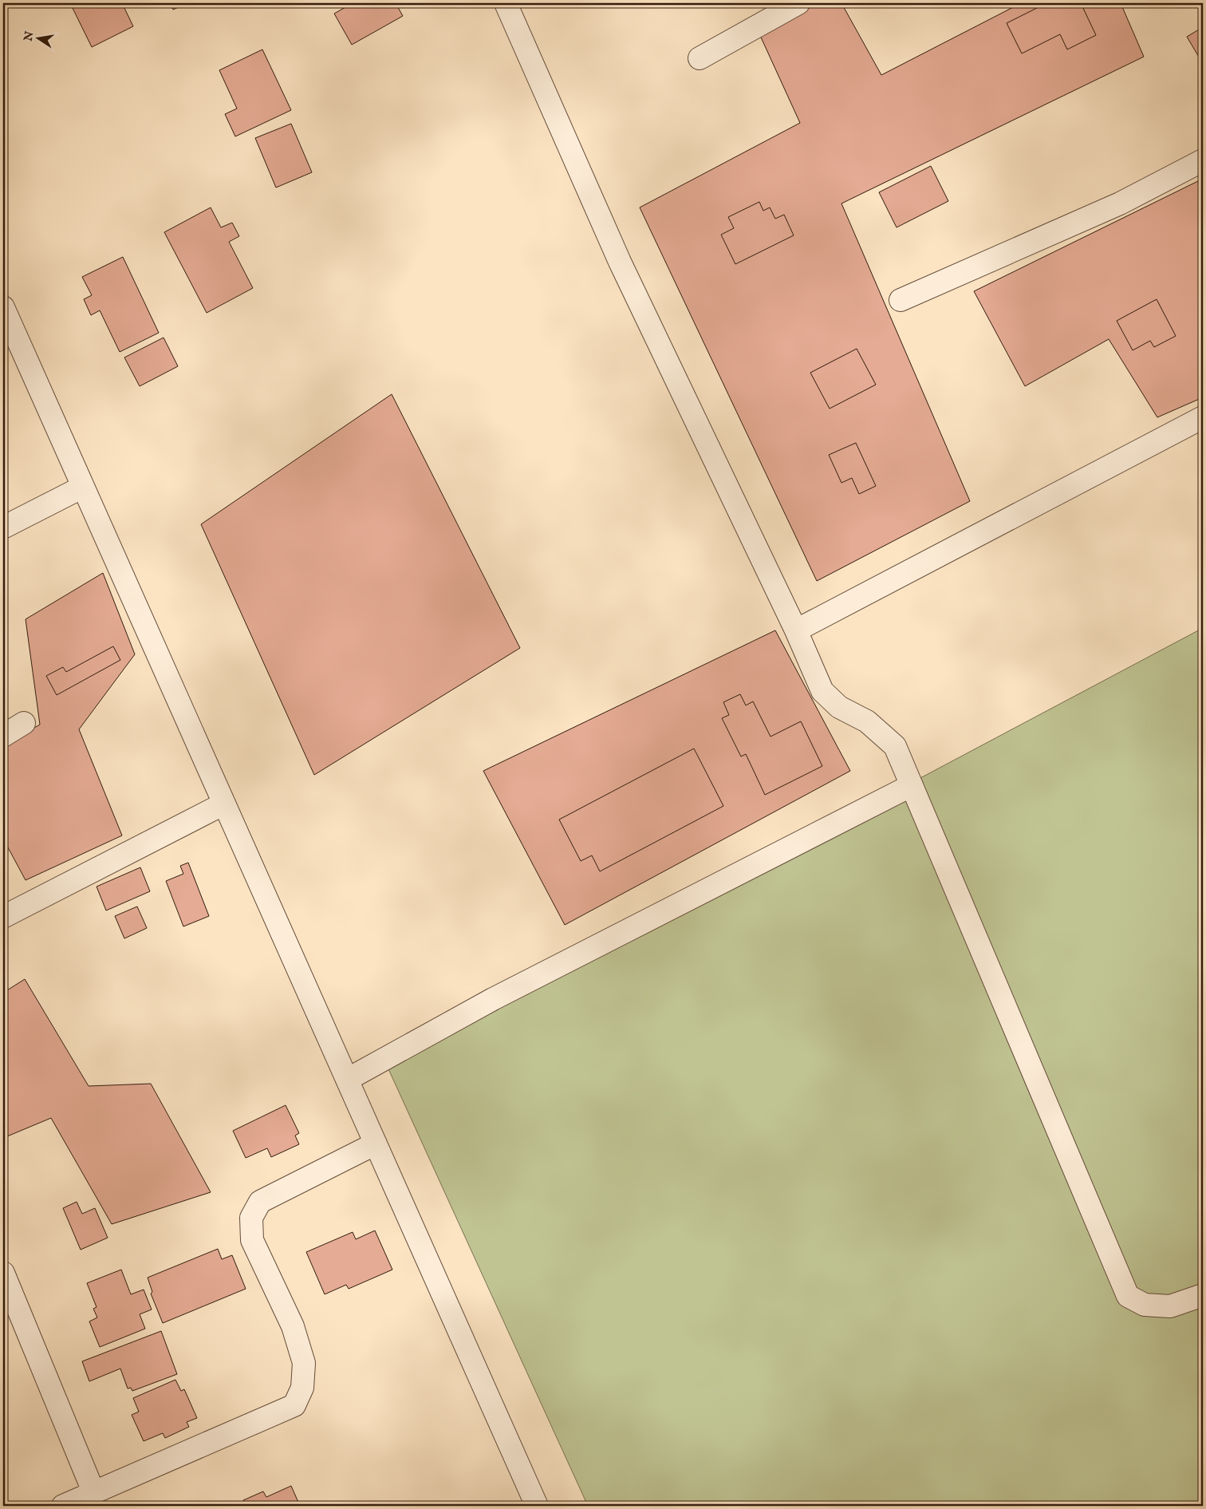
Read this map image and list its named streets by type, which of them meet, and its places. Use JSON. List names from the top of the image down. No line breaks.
{"north":"left"}
